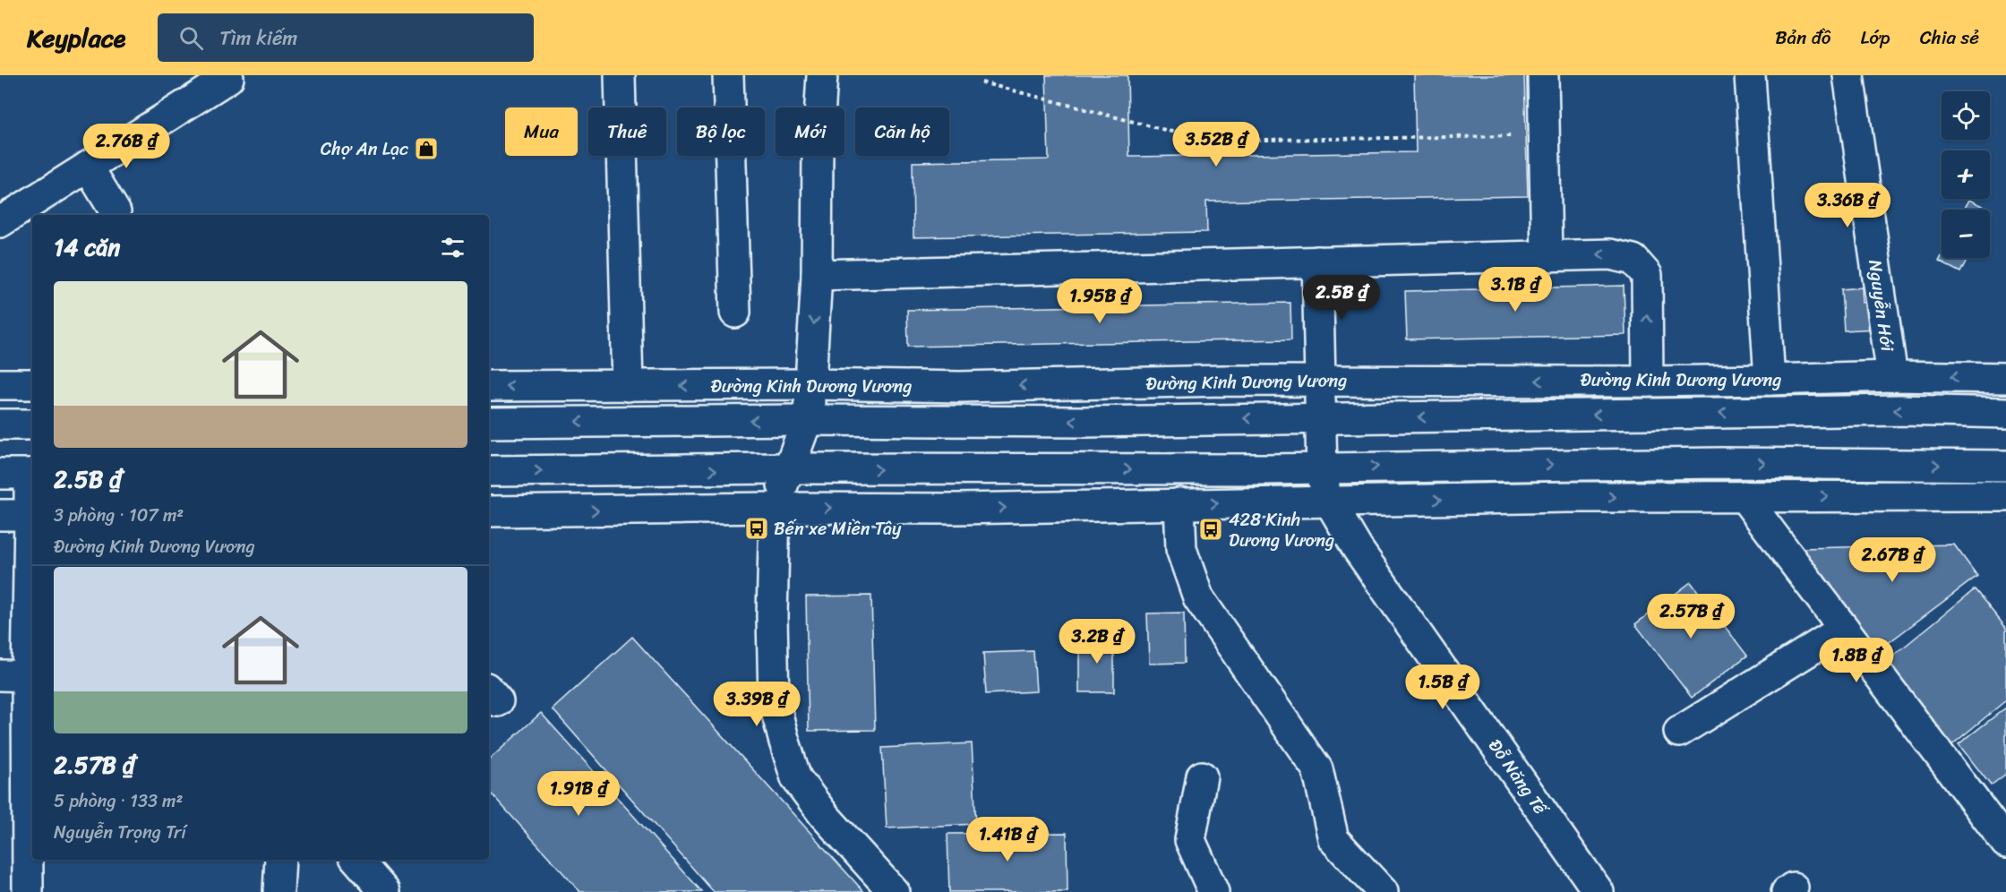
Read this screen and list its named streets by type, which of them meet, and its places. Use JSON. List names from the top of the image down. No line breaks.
{"streets":{"main road":["Nguyễn Hới","Đường Kinh Dương Vương","Đỗ Năng Tế"]},"crossings":[["Nguyễn Hới","Đường Kinh Dương Vương"],["Đường Kinh Dương Vương","Đỗ Năng Tế"]],"places":{"shop":["Chợ An Lạc"],"bus stop":["Bến xe Miền Tây","428 Kinh Dương Vương"]},"page":{"header":"Keyplace","search":"Tìm kiếm","nav":["Bản đồ","Lớp","Chia sẻ"],"map_buttons":["+","−"],"chip":["Mua","Thuê","Bộ lọc","Mới","Căn hộ"],"price":["3.52B ₫","2.76B ₫","3.36B ₫","3.1B ₫","2.5B ₫","1.95B ₫","2.67B ₫","2.57B ₫","3.2B ₫","1.8B ₫","1.5B ₫","3.39B ₫","1.91B ₫","1.41B ₫"],"heading":"14 căn","list":[{"name":"2.5B ₫","note":"3 phòng · 107 m² · Đường Kinh Dương Vương"},{"name":"2.57B ₫","note":"5 phòng · 133 m² · Nguyễn Trọng Trí"}]}}
